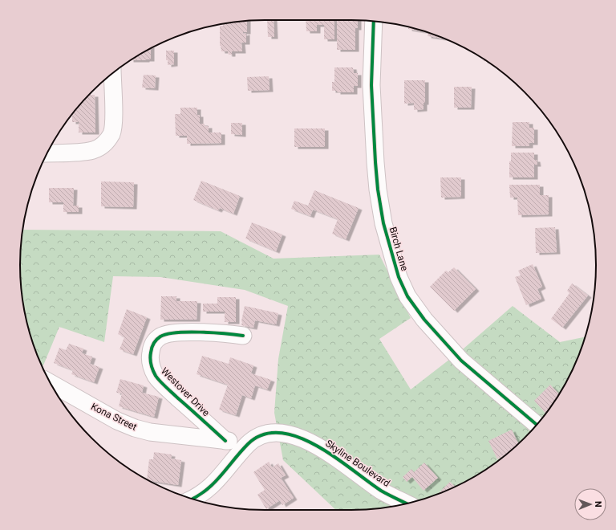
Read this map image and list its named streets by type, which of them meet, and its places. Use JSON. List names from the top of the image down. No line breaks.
{"streets":{"street":["Birch Lane","Westover Drive","Kona Street","Skyline Boulevard"]},"crossings":[["Westover Drive","Kona Street"],["Kona Street","Skyline Boulevard"]],"north":"right"}
